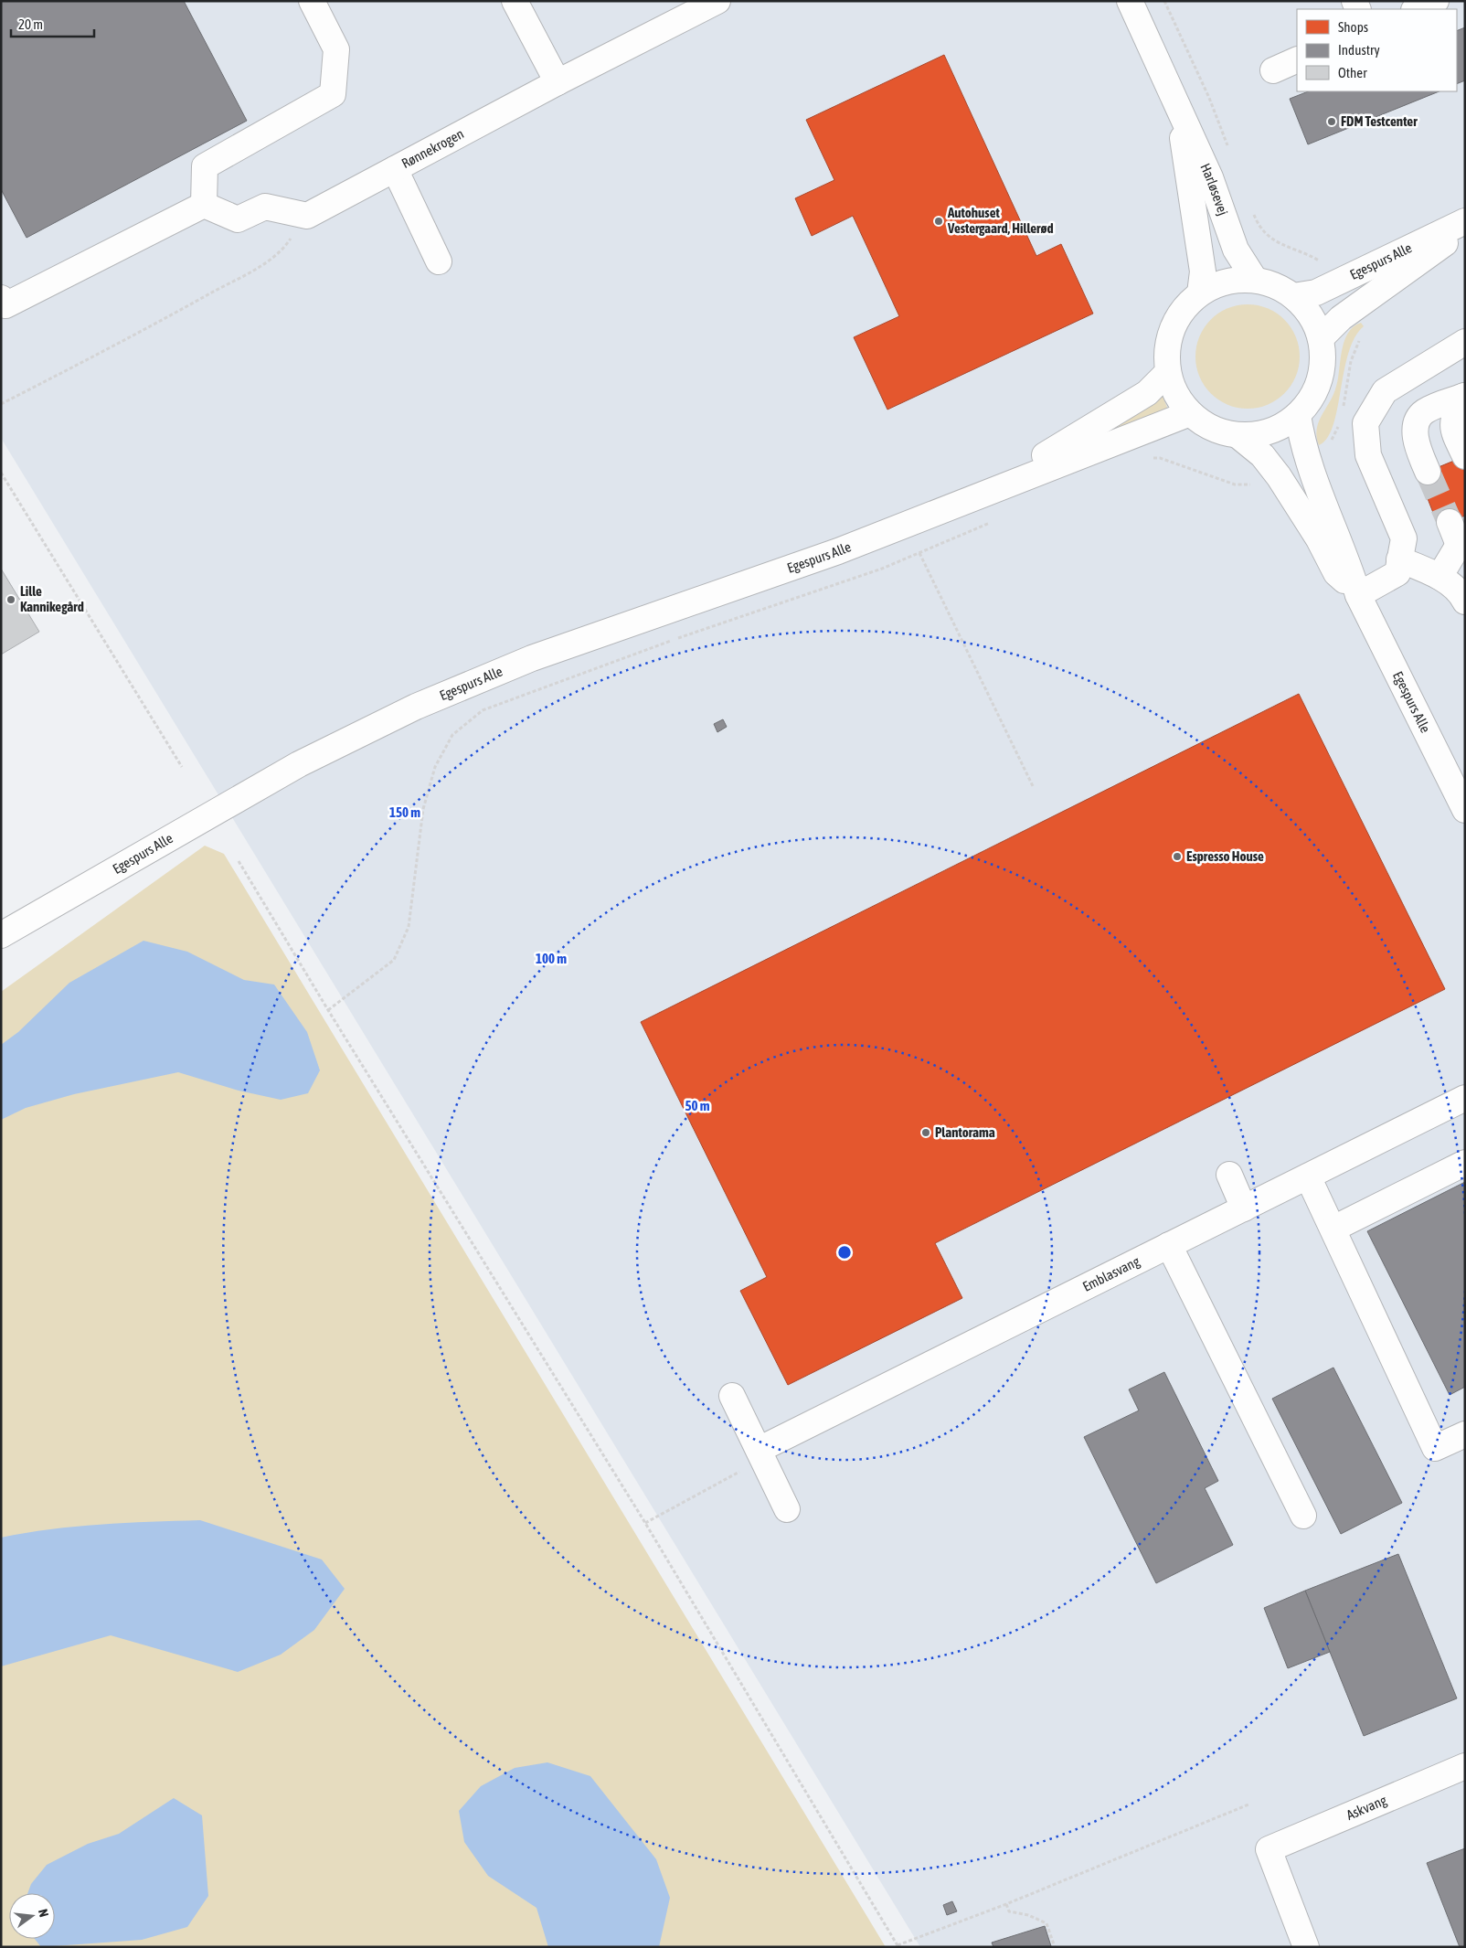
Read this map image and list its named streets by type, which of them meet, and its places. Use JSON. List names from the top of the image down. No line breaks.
{"streets":{"street":["Rønnekrogen","Harløsevej","Egespurs Alle","Emblasvang","Askvang"]},"crossings":[["Harløsevej","Egespurs Alle"]],"places":["FDM Testcenter","Autohuset Vestergaard, Hillerød","Lille Kannikegård","Espresso House","Plantorama"],"legend":["Shops","Industry","Other"],"scale_bar":"20 m","north":"right","rings":["150 m","100 m","50 m"]}
